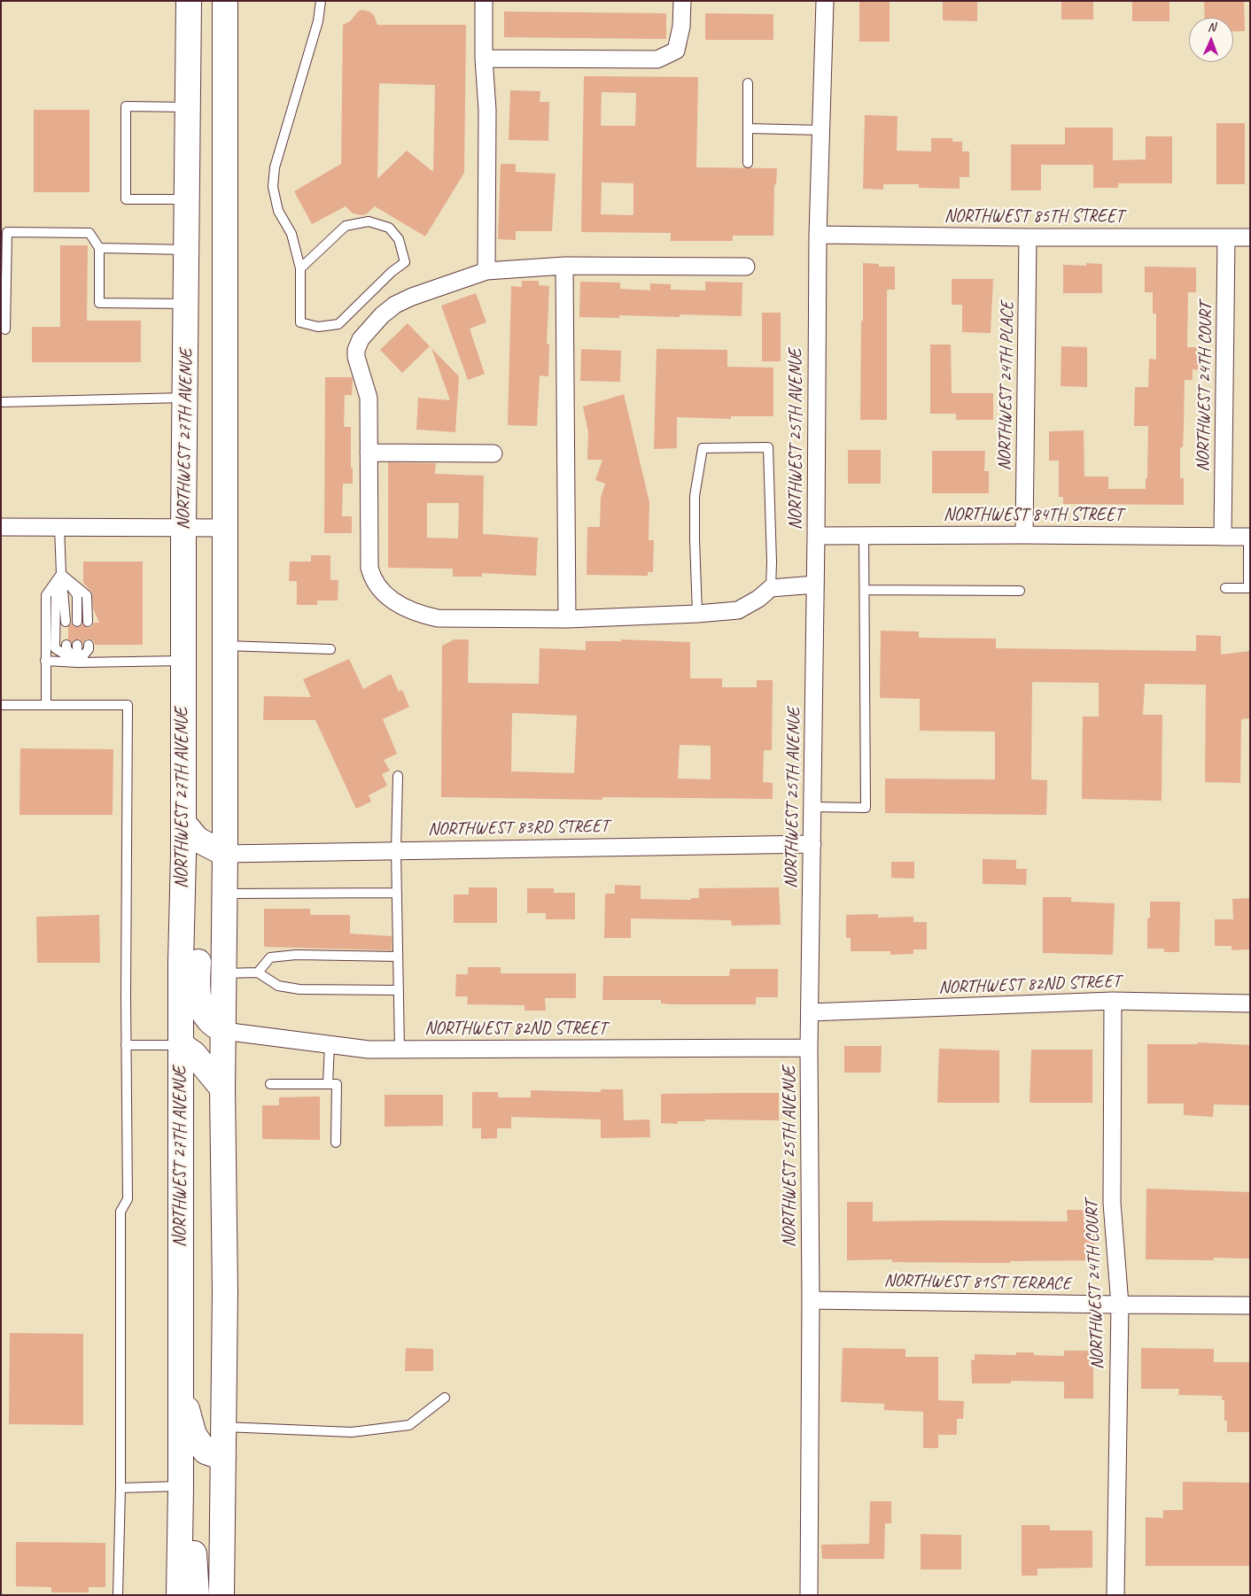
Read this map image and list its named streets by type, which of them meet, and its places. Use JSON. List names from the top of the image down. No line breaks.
{"streets":{"main road":["NORTHWEST 27TH AVENUE"],"street":["NORTHWEST 85TH STREET","NORTHWEST 24TH PLACE","NORTHWEST 24TH COURT","NORTHWEST 25TH AVENUE","NORTHWEST 84TH STREET","NORTHWEST 83RD STREET","NORTHWEST 82ND STREET","NORTHWEST 81ST TERRACE"]},"crossings":[["NORTHWEST 85TH STREET","NORTHWEST 24TH PLACE"],["NORTHWEST 85TH STREET","NORTHWEST 24TH COURT"],["NORTHWEST 85TH STREET","NORTHWEST 25TH AVENUE"],["NORTHWEST 24TH PLACE","NORTHWEST 84TH STREET"],["NORTHWEST 24TH COURT","NORTHWEST 84TH STREET"],["NORTHWEST 24TH COURT","NORTHWEST 82ND STREET"],["NORTHWEST 24TH COURT","NORTHWEST 81ST TERRACE"],["NORTHWEST 25TH AVENUE","NORTHWEST 84TH STREET"],["NORTHWEST 25TH AVENUE","NORTHWEST 83RD STREET"],["NORTHWEST 25TH AVENUE","NORTHWEST 82ND STREET"],["NORTHWEST 25TH AVENUE","NORTHWEST 81ST TERRACE"]],"north":"top"}
